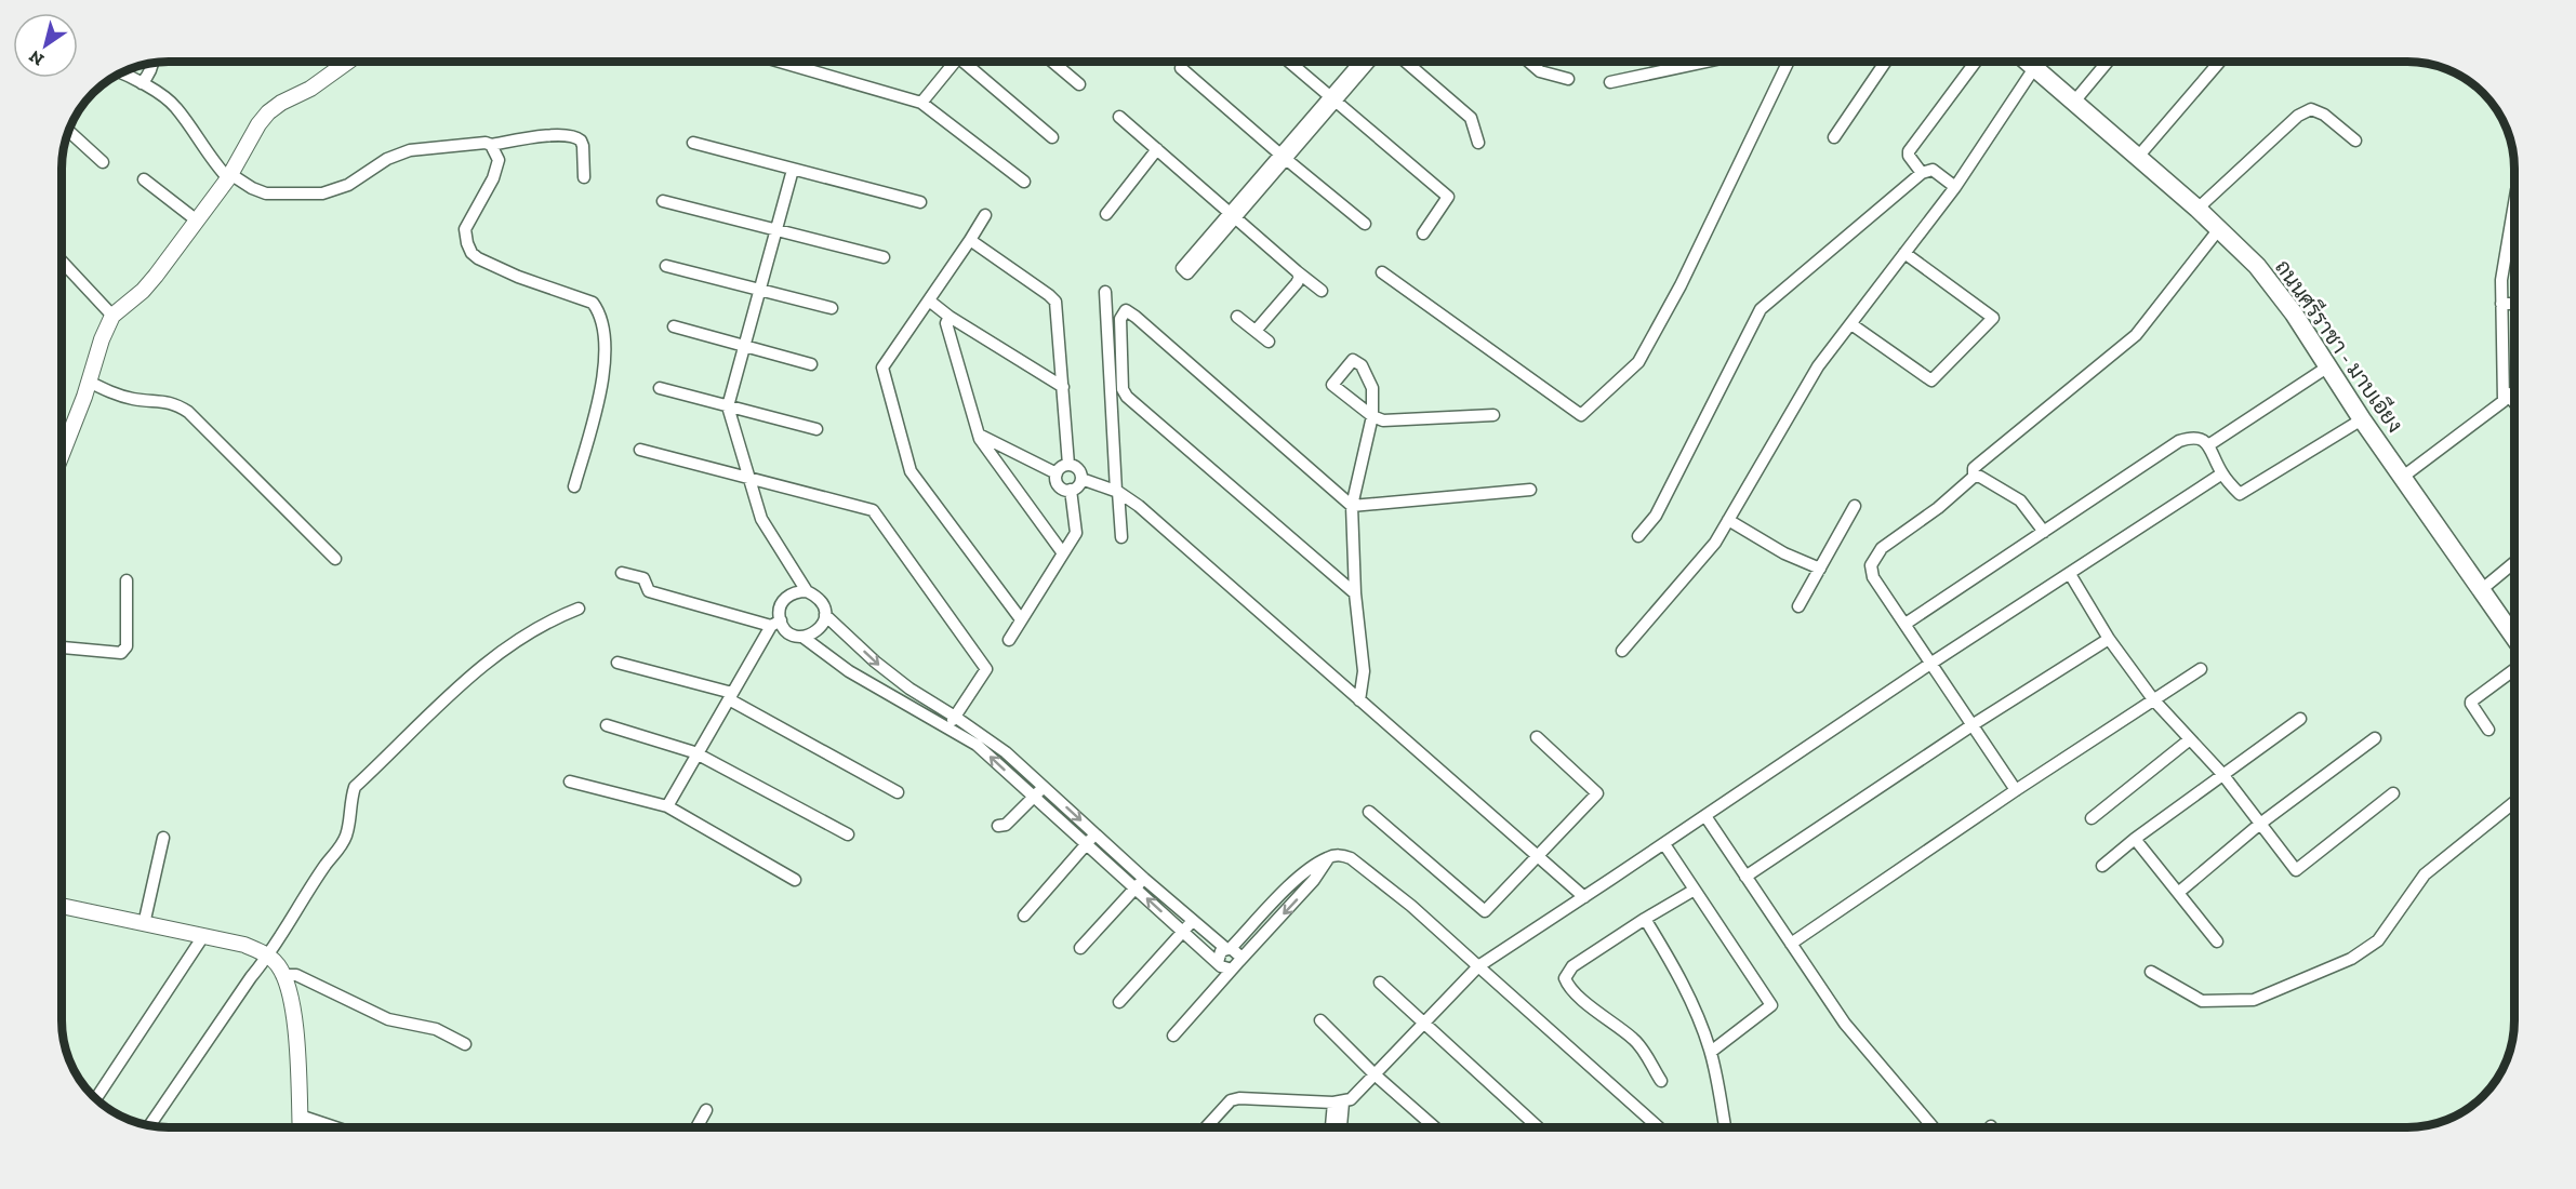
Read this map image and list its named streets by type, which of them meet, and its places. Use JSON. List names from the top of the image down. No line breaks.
{"streets":{"main road":["ถนนศรีราชา - มาบเอียง"]},"north":"bottom left"}
